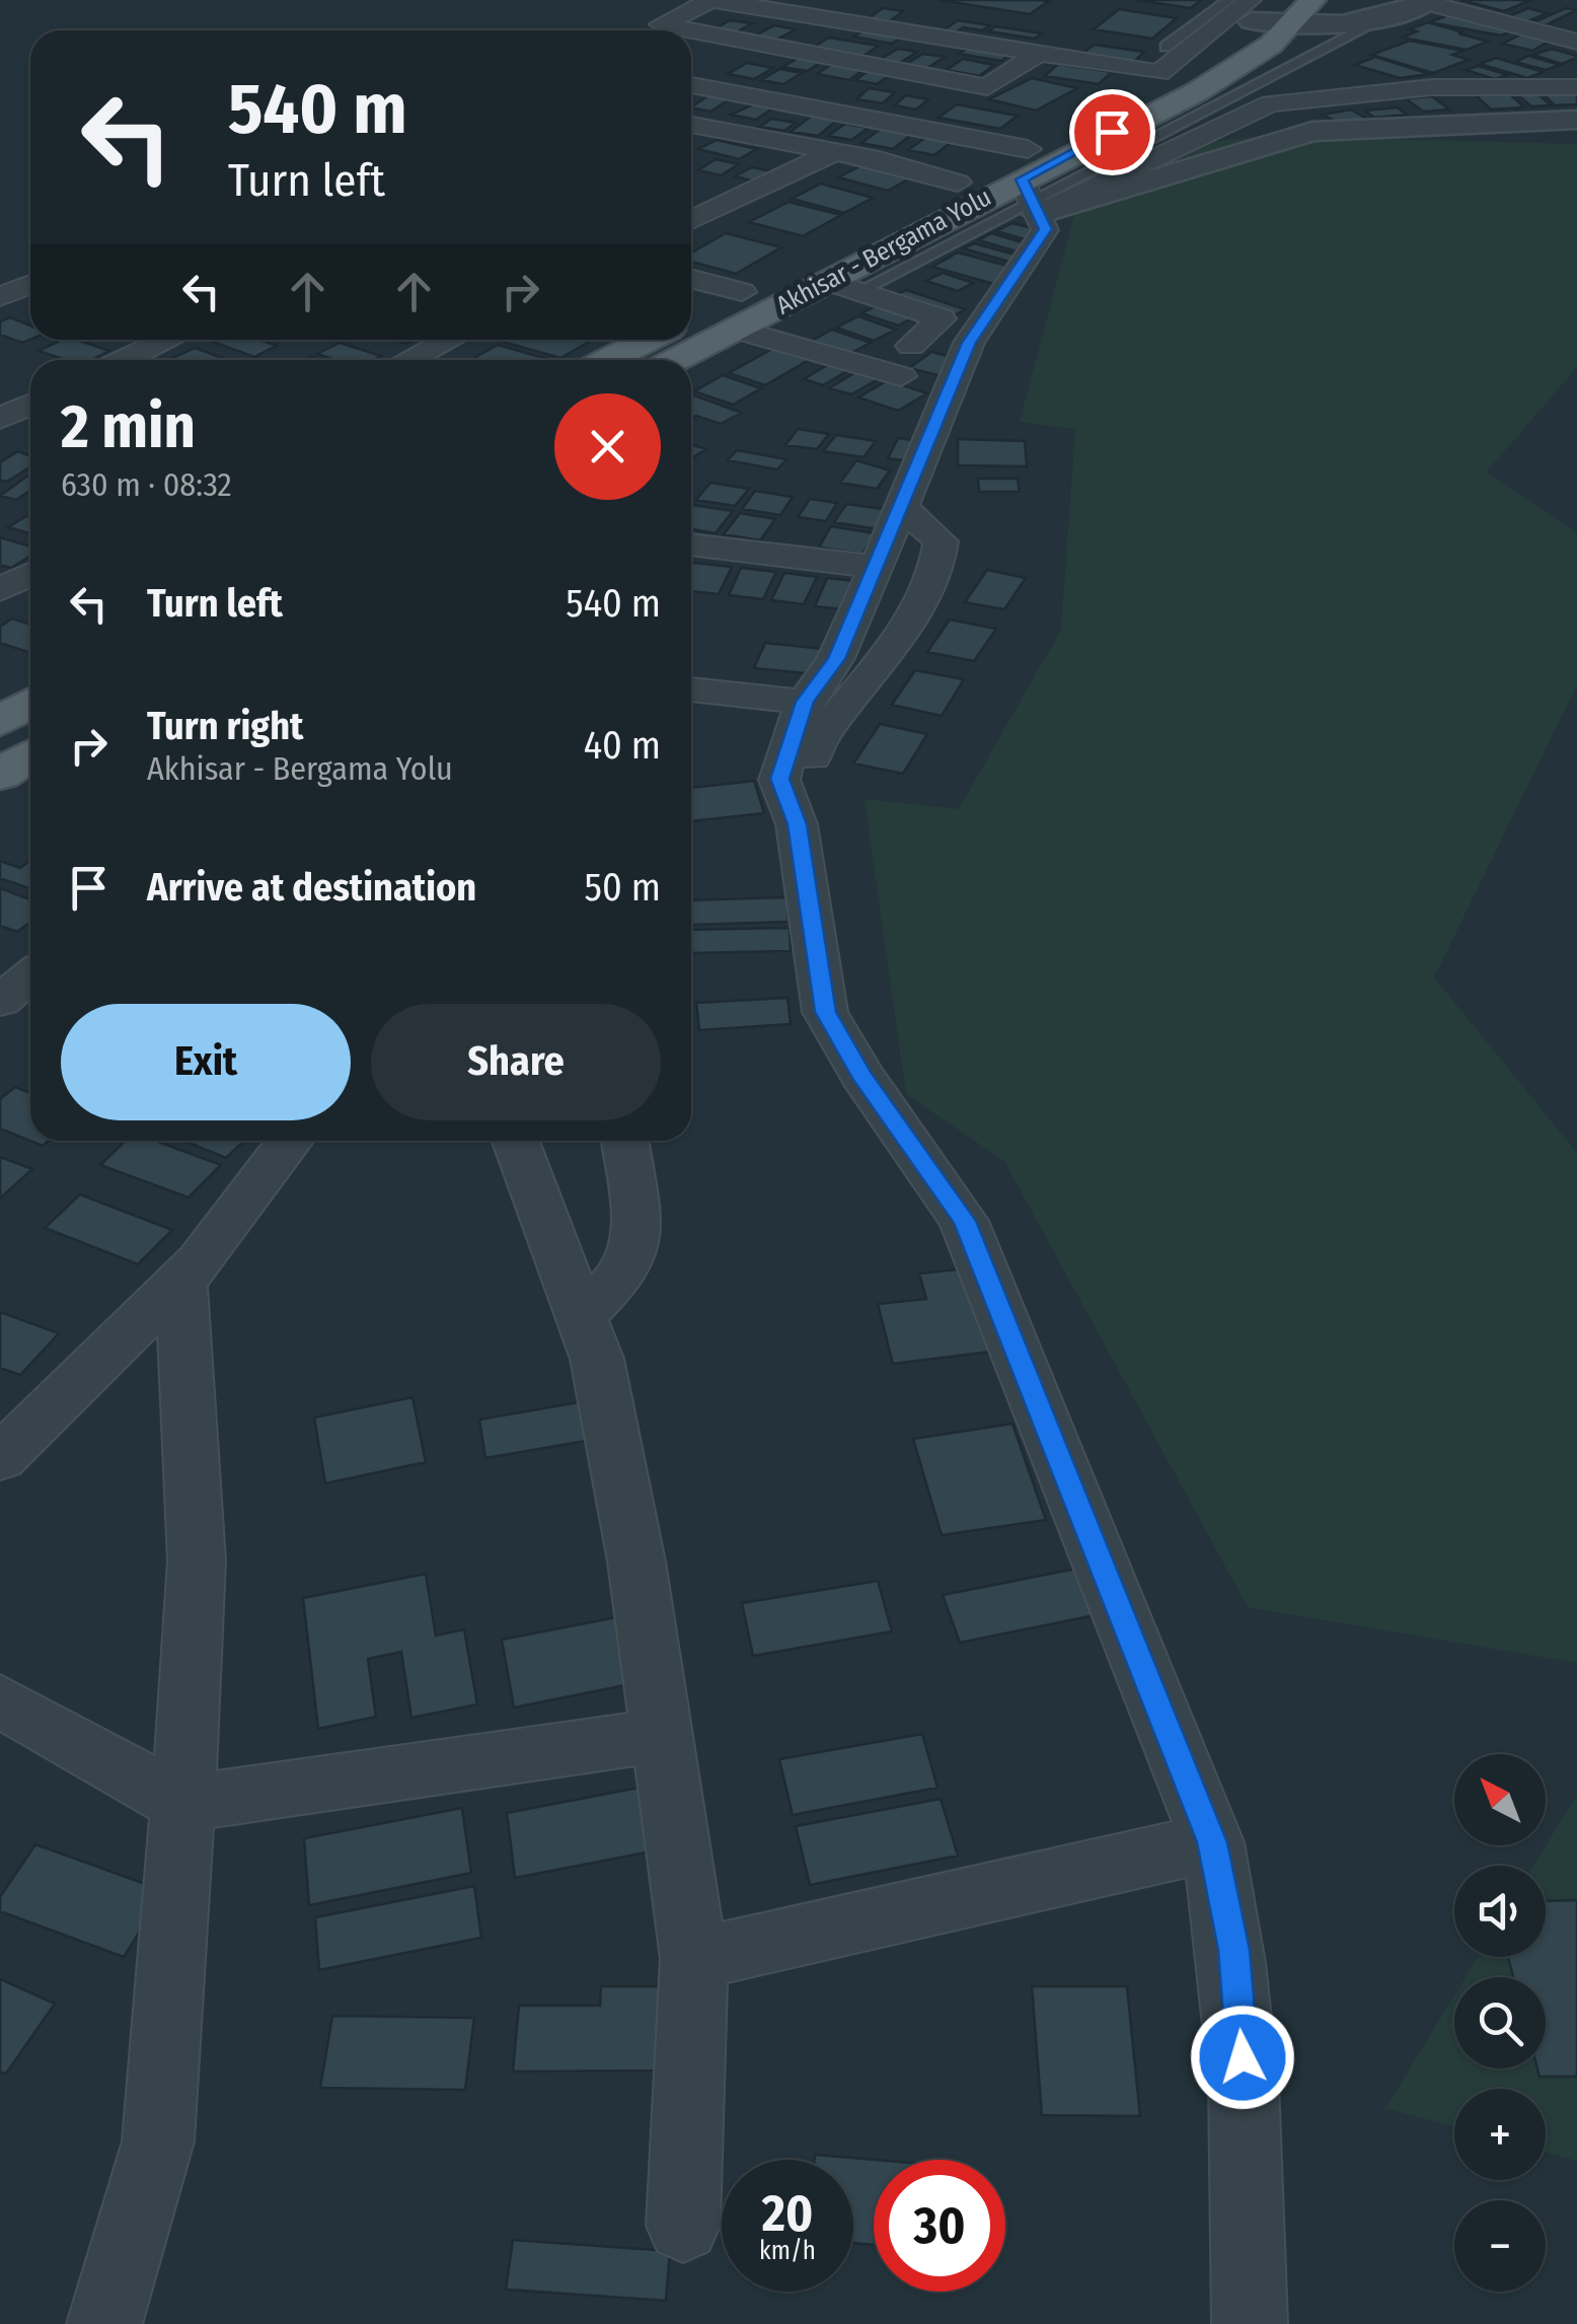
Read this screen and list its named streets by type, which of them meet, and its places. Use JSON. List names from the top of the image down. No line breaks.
{"streets":{"main road":["Akhisar - Bergama Yolu"]},"north":"top left","page":{"turn":["540 m","Turn left"],"heading":["2 min","630 m · 08:32"],"list":[{"name":"Turn left","value":"540 m"},{"name":"Turn right","note":"Akhisar - Bergama Yolu","value":"40 m"},{"name":"Arrive at destination","value":"50 m"}],"buttons":["Exit","Share"],"map_buttons":["+","−"],"speed":"20 km/h","limit":"30"}}
